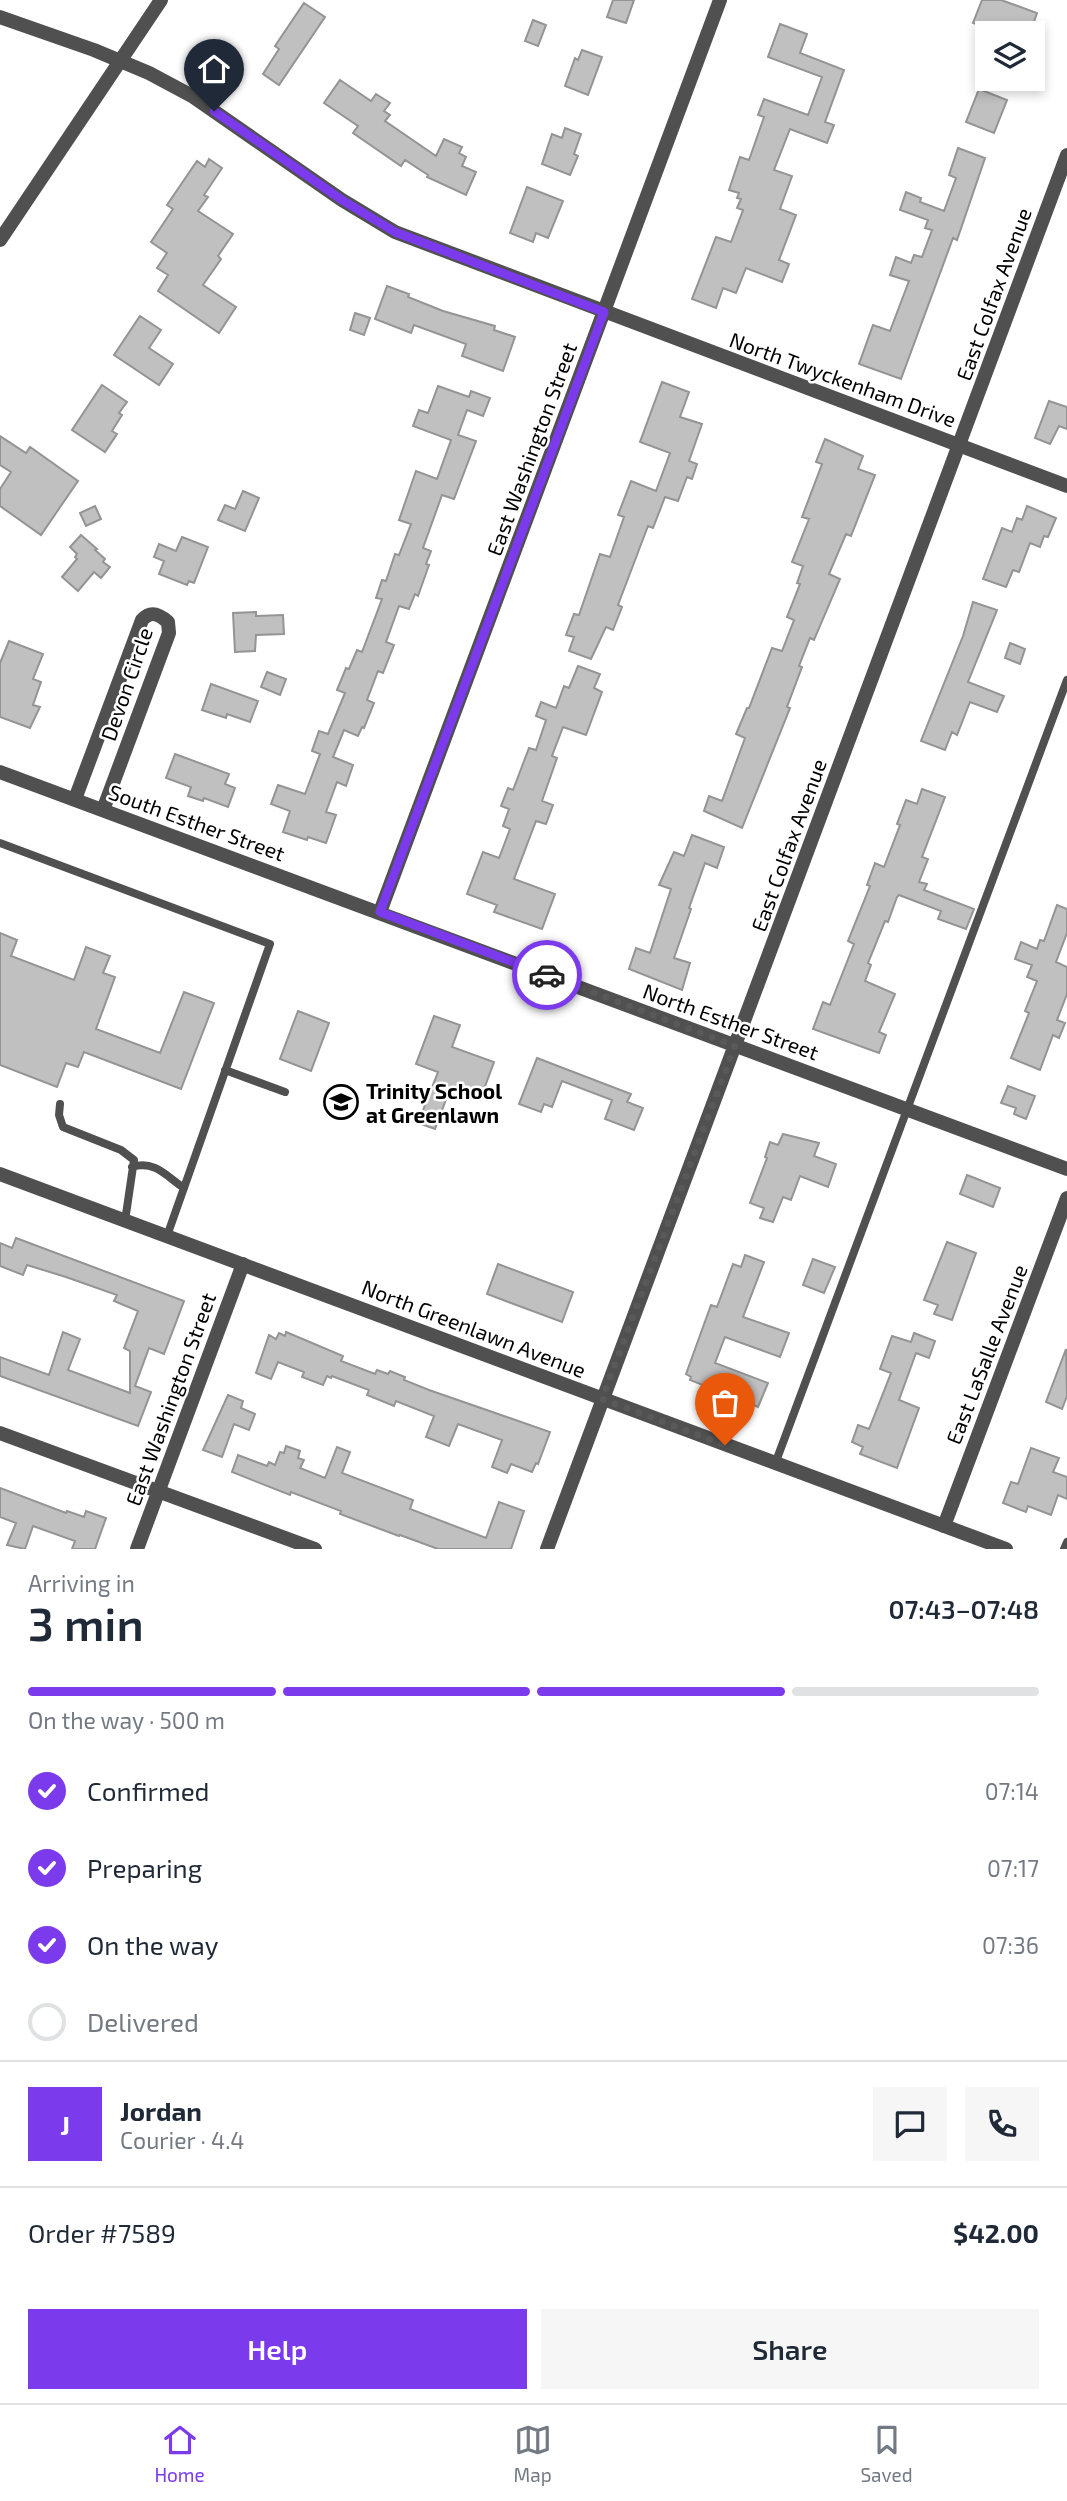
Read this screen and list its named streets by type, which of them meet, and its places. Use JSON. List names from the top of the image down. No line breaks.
{"streets":{"street":["East Colfax Avenue","North Twyckenham Drive","East Washington Street","Devon Circle","South Esther Street","North Esther Street","North Greenlawn Avenue","East LaSalle Avenue"]},"crossings":[["East Colfax Avenue","North Twyckenham Drive"],["East Colfax Avenue","North Esther Street"],["East Colfax Avenue","North Greenlawn Avenue"],["North Twyckenham Drive","East Washington Street"],["East Washington Street","South Esther Street"],["East Washington Street","North Esther Street"],["East Washington Street","North Greenlawn Avenue"],["Devon Circle","South Esther Street"],["South Esther Street","North Esther Street"],["North Greenlawn Avenue","East LaSalle Avenue"]],"places":{"school or university":["Trinity School at Greenlawn"]},"page":{"heading":["3 min","Arriving in","07:43–07:48"],"panel":["Jordan","Courier · 4.4","Order #7589","$42.00"],"bar":"On the way · 500 m","list":[["Confirmed","07:14"],["Preparing","07:17"],["On the way","07:36"],"Delivered"],"round":"J","buttons":["Help","Share"],"tabs":["Home","Map","Saved"]}}
